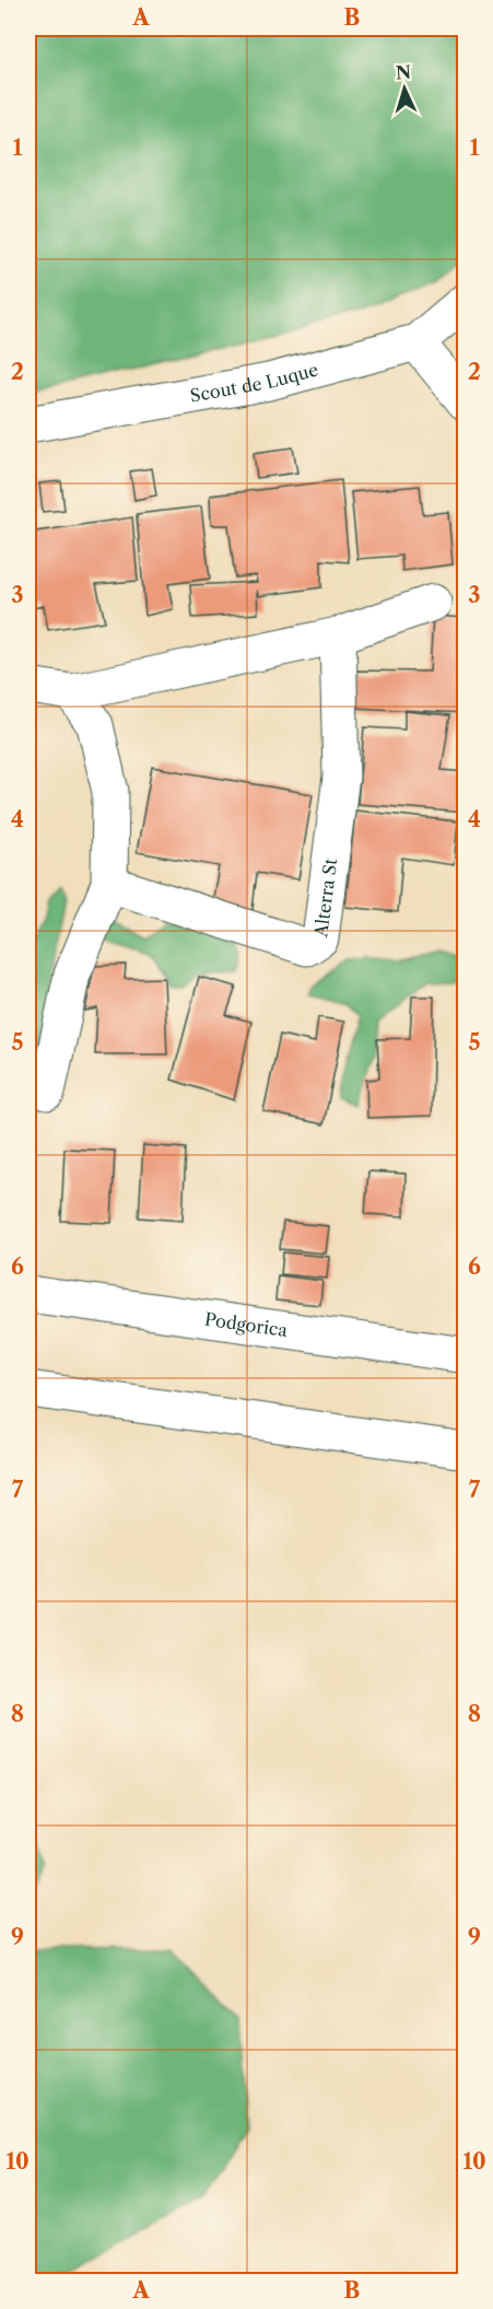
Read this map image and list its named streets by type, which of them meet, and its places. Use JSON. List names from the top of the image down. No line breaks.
{"streets":{"street":["Scout de Luque","Alterra St","Podgorica"]},"north":"top","grid":{"columns":["A","B"],"rows":["1","2","3","4","5","6","7","8","9","10"]}}
